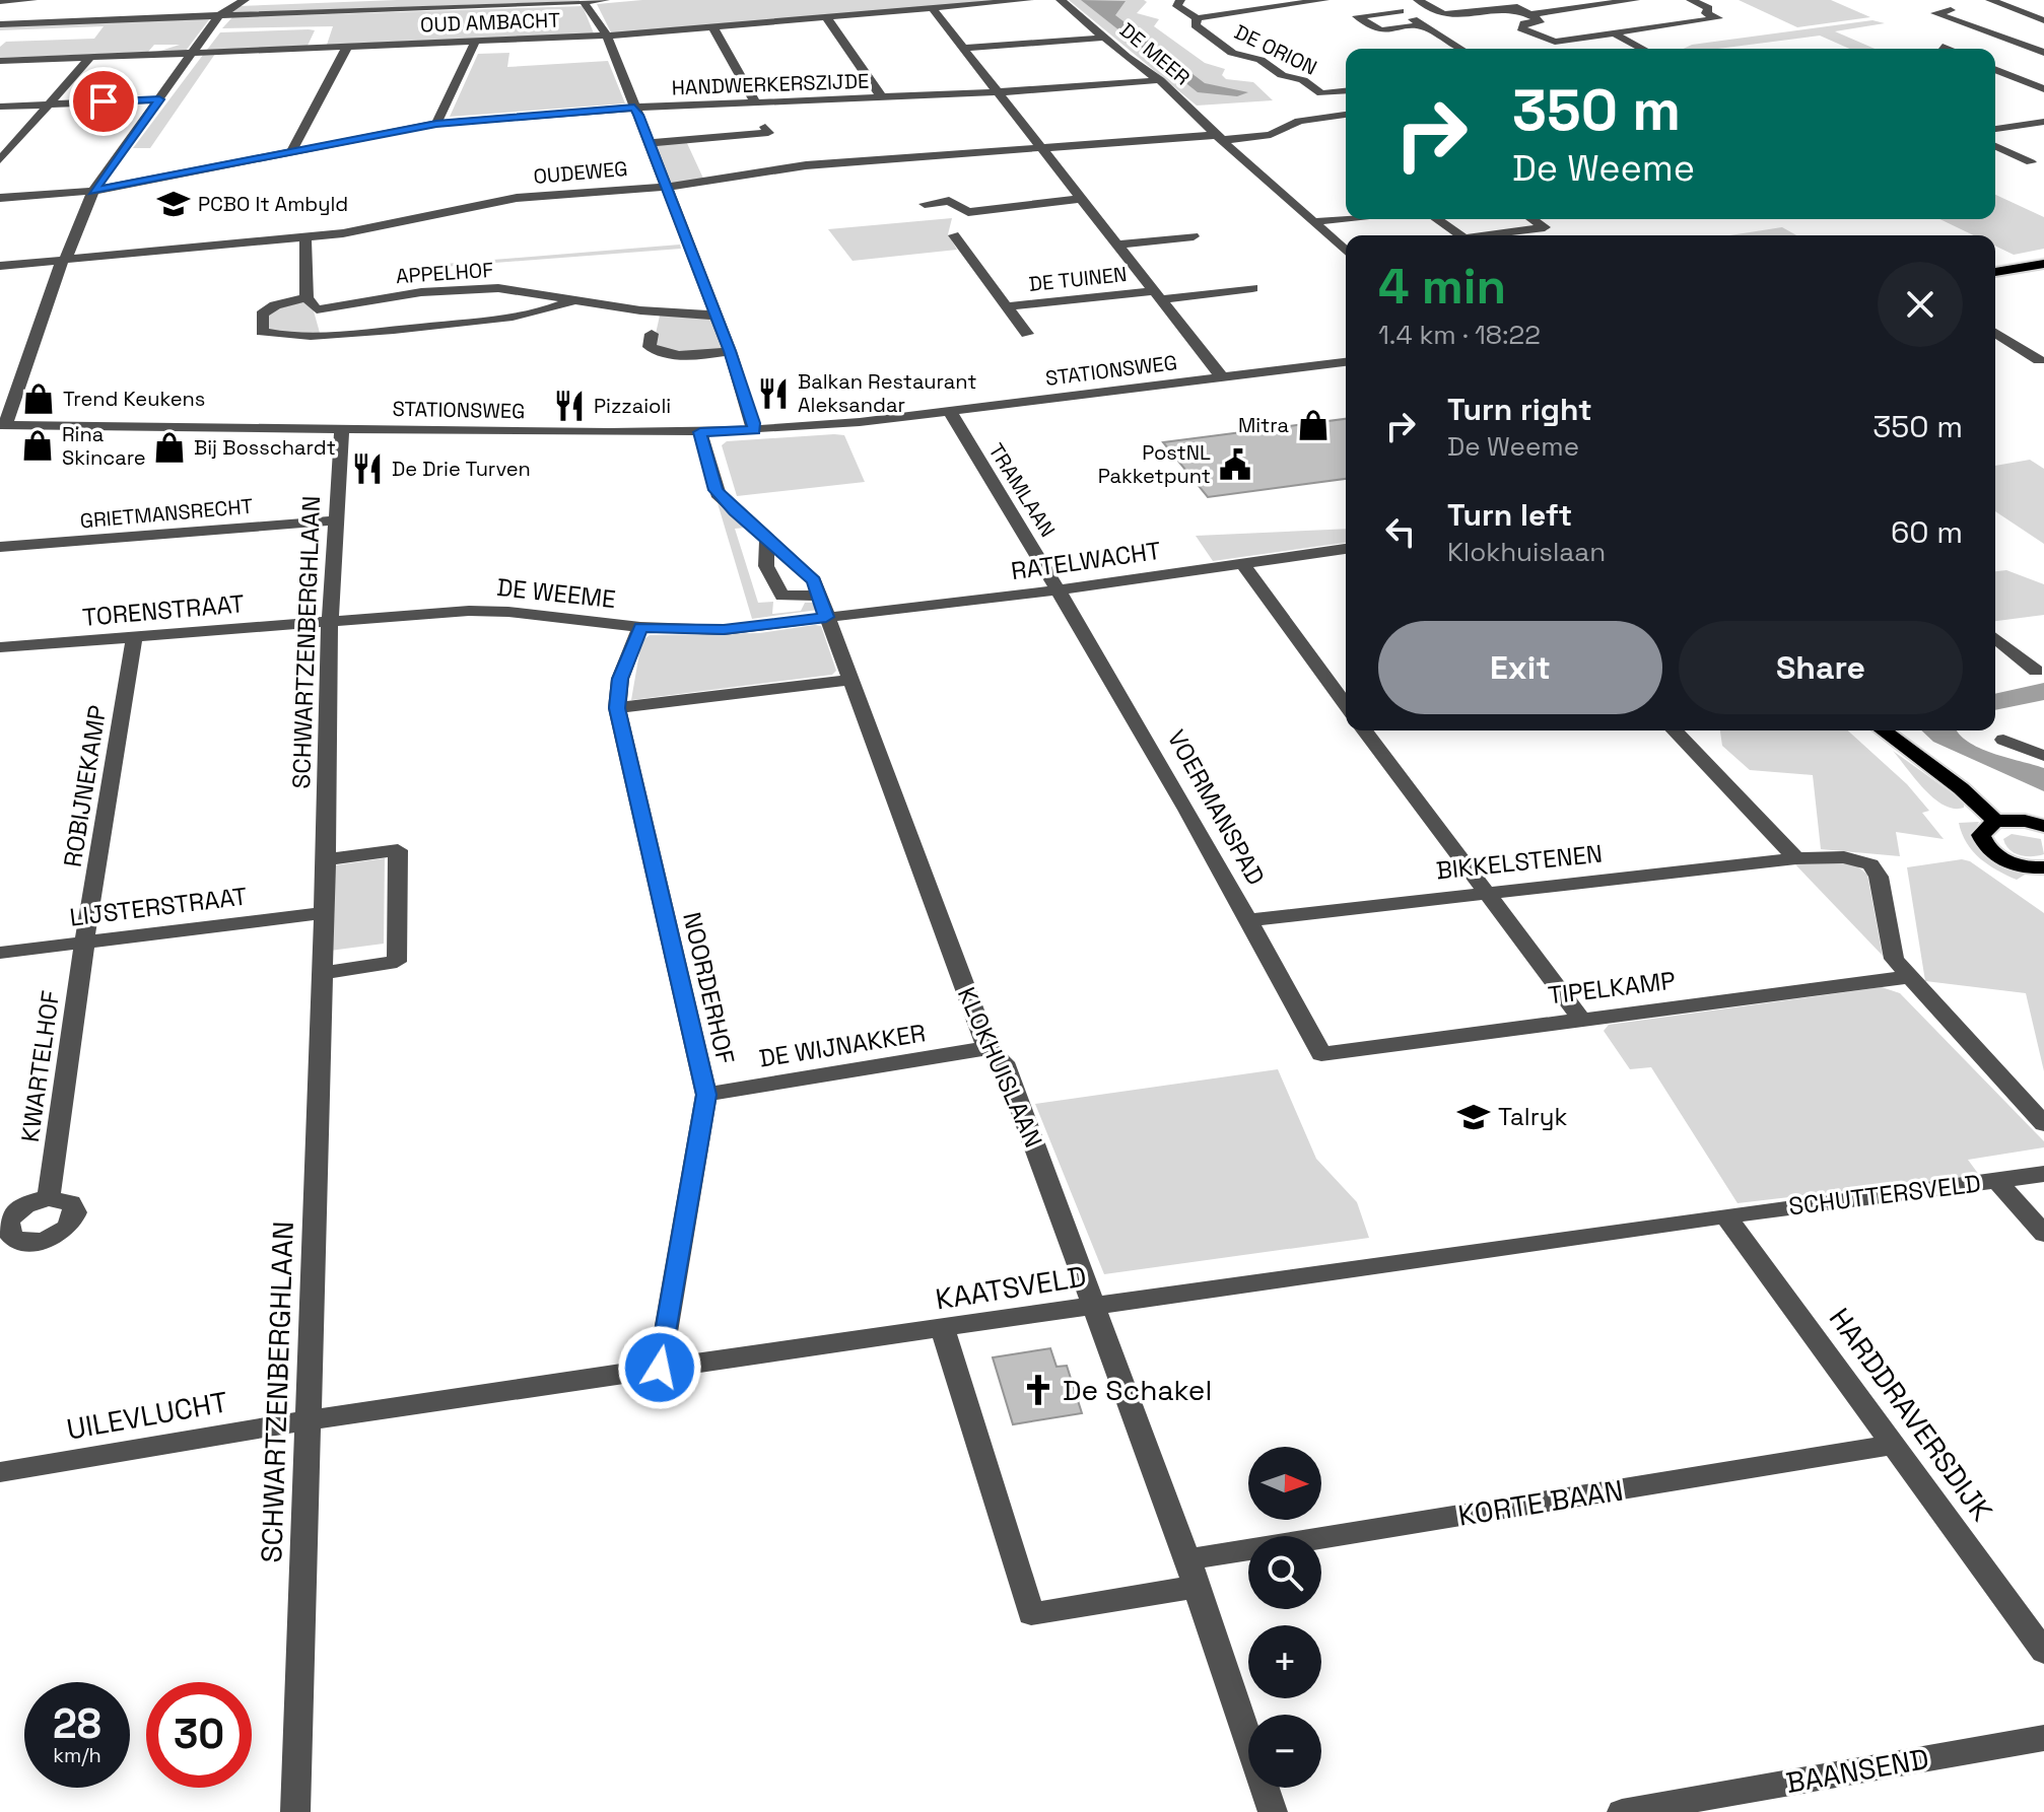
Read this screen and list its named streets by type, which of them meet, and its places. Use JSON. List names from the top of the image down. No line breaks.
{"streets":{"street":["OUD AMBACHT","DE ORION","DE MEER","HANDWERKERSZIJDE","OUDEWEG","APPELHOF","DE TUINEN","STATIONSWEG","TRAMLAAN","GRIETMANSRECHT","RATELWACHT","DE WEEME","TORENSTRAAT","SCHWARTZENBERGHLAAN","ROBIJNEKAMP","VOERMANSPAD","BIKKELSTENEN","LIJSTERSTRAAT","NOORDERHOF","TIPELKAMP","DE WIJNAKKER","KWARTELHOF","KLOKHUISLAAN","SCHUTTERSVELD","KAATSVELD","HARDDRAVERSDIJK","UILEVLUCHT","KORTE BAAN","BAANSEND"]},"crossings":[["DE MEER","HANDWERKERSZIJDE"],["DE MEER","OUDEWEG"],["STATIONSWEG","TRAMLAAN"],["STATIONSWEG","SCHWARTZENBERGHLAAN"],["STATIONSWEG","KLOKHUISLAAN"],["TRAMLAAN","RATELWACHT"],["TRAMLAAN","VOERMANSPAD"],["GRIETMANSRECHT","SCHWARTZENBERGHLAAN"],["RATELWACHT","DE WEEME"],["RATELWACHT","VOERMANSPAD"],["RATELWACHT","KLOKHUISLAAN"],["DE WEEME","TORENSTRAAT"],["DE WEEME","SCHWARTZENBERGHLAAN"],["DE WEEME","NOORDERHOF"],["DE WEEME","KLOKHUISLAAN"],["TORENSTRAAT","SCHWARTZENBERGHLAAN"],["TORENSTRAAT","ROBIJNEKAMP"],["SCHWARTZENBERGHLAAN","LIJSTERSTRAAT"],["SCHWARTZENBERGHLAAN","KAATSVELD"],["SCHWARTZENBERGHLAAN","UILEVLUCHT"],["ROBIJNEKAMP","LIJSTERSTRAAT"],["ROBIJNEKAMP","KWARTELHOF"],["VOERMANSPAD","BIKKELSTENEN"],["VOERMANSPAD","TIPELKAMP"],["LIJSTERSTRAAT","KWARTELHOF"],["NOORDERHOF","DE WIJNAKKER"],["NOORDERHOF","KAATSVELD"],["DE WIJNAKKER","KLOKHUISLAAN"],["KLOKHUISLAAN","KAATSVELD"],["KLOKHUISLAAN","KORTE BAAN"],["SCHUTTERSVELD","KAATSVELD"],["SCHUTTERSVELD","HARDDRAVERSDIJK"],["KAATSVELD","HARDDRAVERSDIJK"],["KAATSVELD","UILEVLUCHT"],["HARDDRAVERSDIJK","KORTE BAAN"]],"places":{"school or university":["PCBO It Ambyld","Talryk"],"restaurant":["Balkan Restaurant Aleksandar","Pizzaioli","De Drie Turven"],"shop":["Trend Keukens","Mitra","Rina Skincare","Bij Bosschardt"],"public building":["PostNL Pakketpunt"],"church":["De Schakel"]},"north":"right","page":{"turn":["350 m","De Weeme"],"heading":["4 min","1.4 km · 18:22"],"list":[{"name":"Turn right","note":"De Weeme","value":"350 m"},{"name":"Turn left","note":"Klokhuislaan","value":"60 m"}],"buttons":["Exit","Share"],"map_buttons":["+","−"],"speed":"28 km/h","limit":"30"}}
